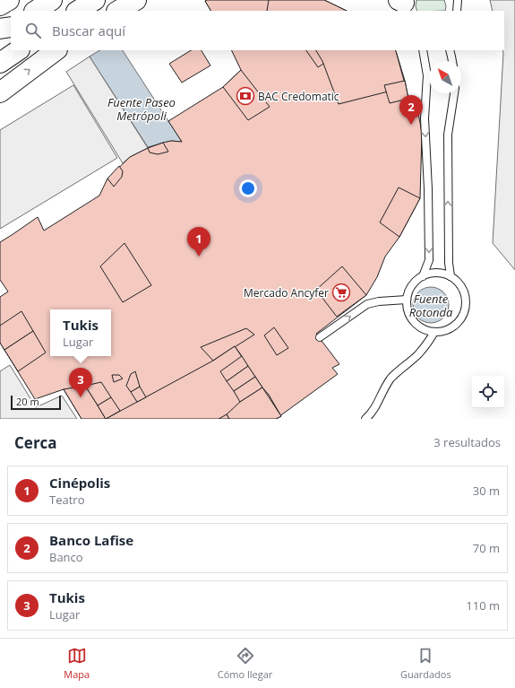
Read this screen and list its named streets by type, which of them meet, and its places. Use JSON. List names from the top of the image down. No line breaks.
{"water":["Fuente Paseo Metrópoli","Fuente Rotonda"],"places":{"bank":["BAC Credomatic"],"supermarket":["Mercado Ancyfer"]},"scale_bar":"20 m","north":"top left","page":{"search":"Buscar aquí","pins":["2","1","3"],"popup":["Tukis","Lugar"],"scale":"20 m","heading":["Cerca","3 resultados"],"list":[{"mark":"1","name":"Cinépolis","note":"Teatro","value":"30 m"},{"mark":"2","name":"Banco Lafise","note":"Banco","value":"70 m"},{"mark":"3","name":"Tukis","note":"Lugar","value":"110 m"}],"nav":["Mapa","Cómo llegar","Guardados"]}}
